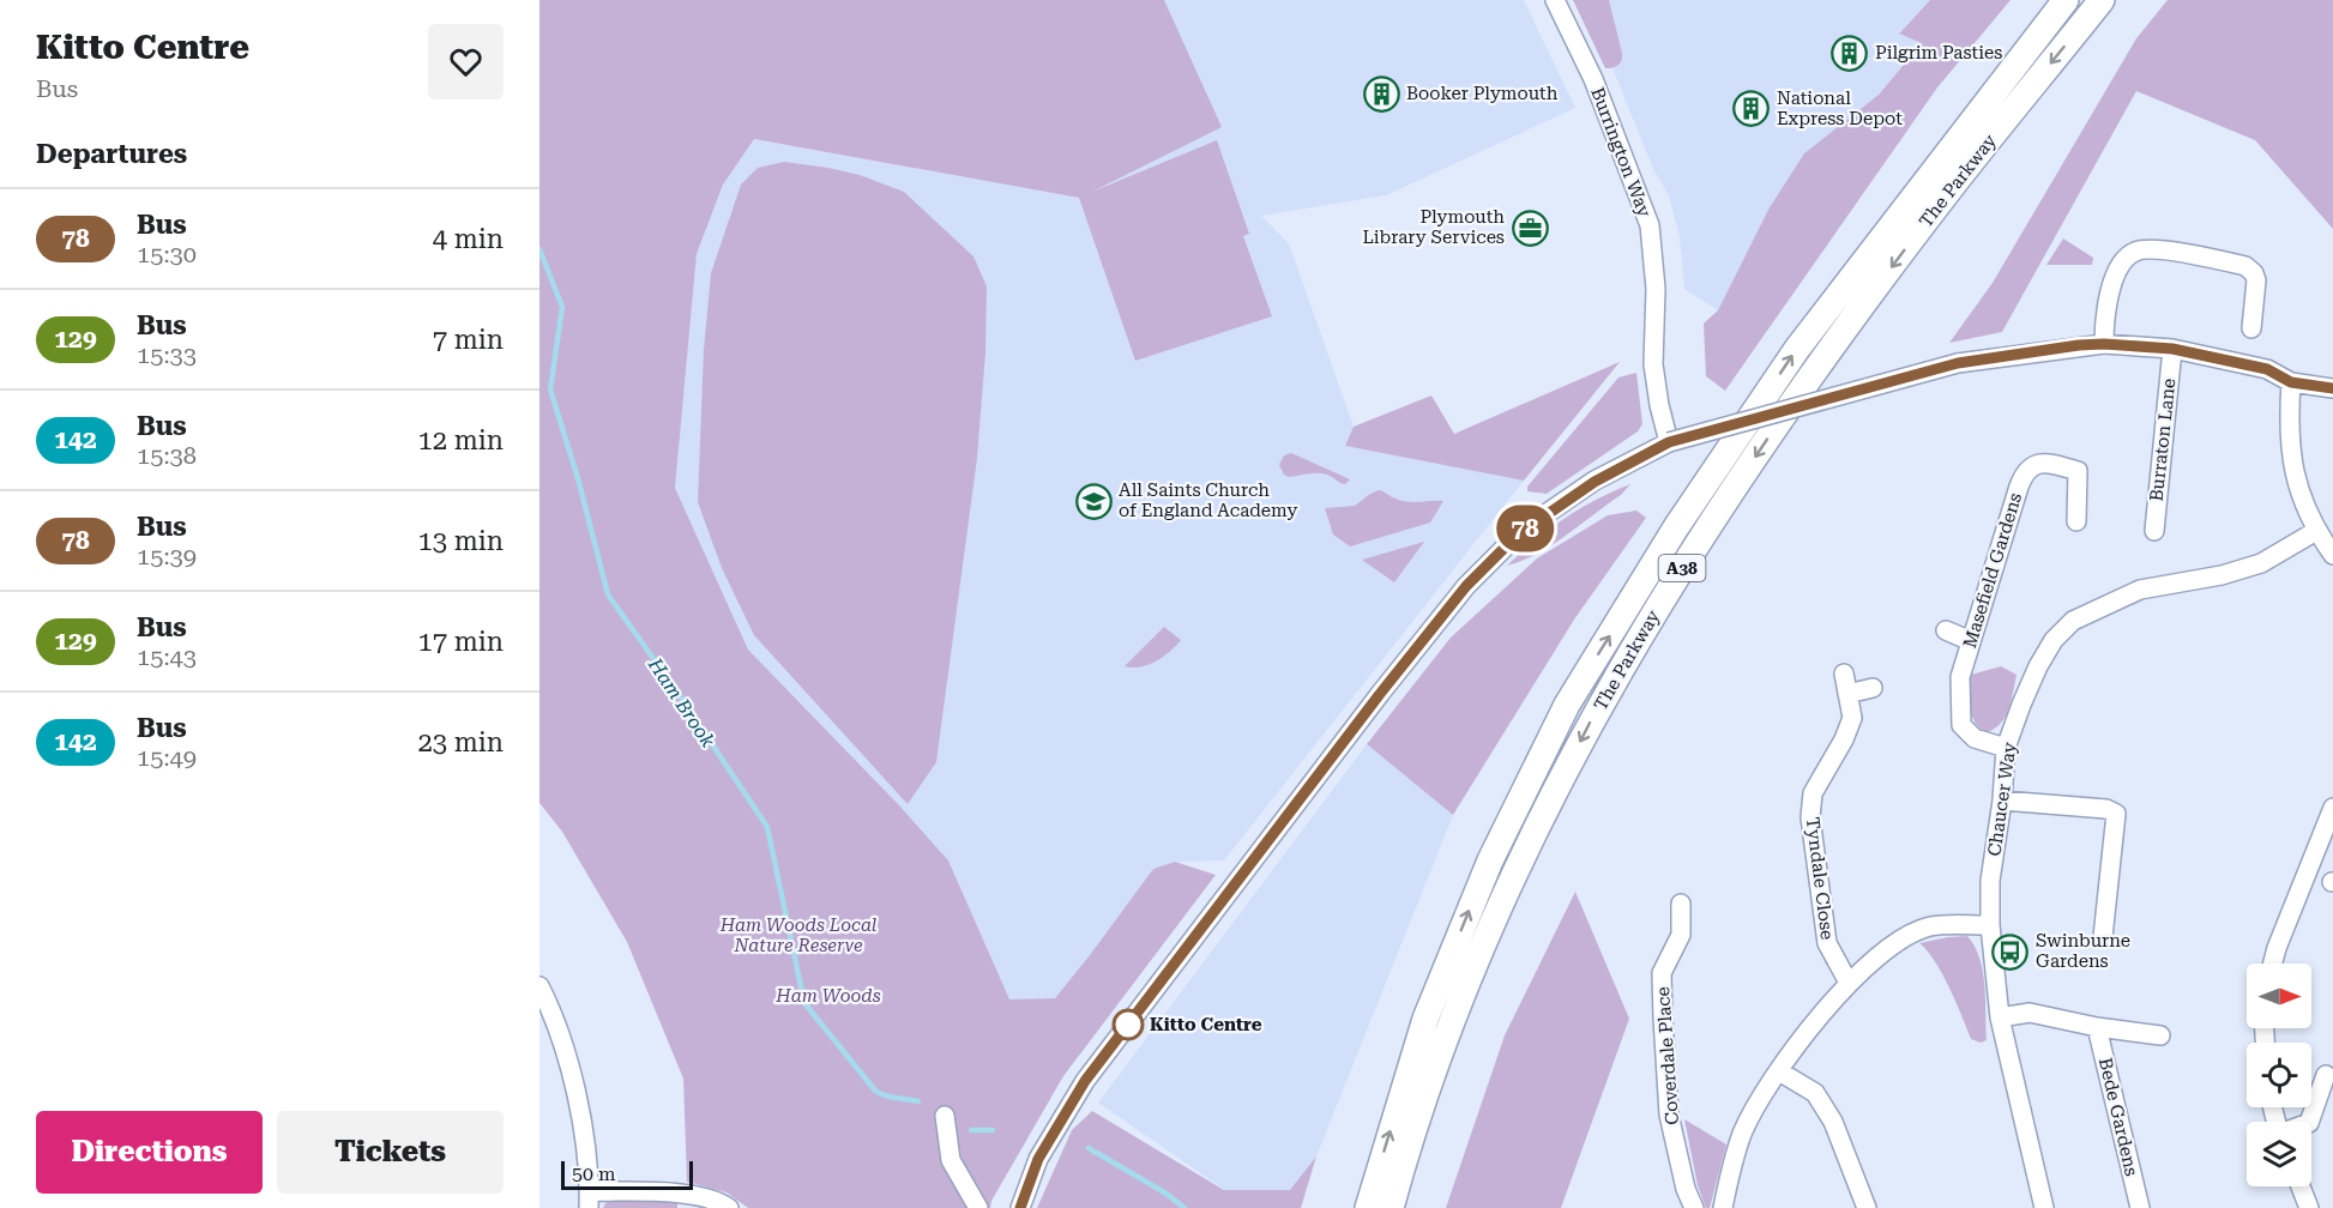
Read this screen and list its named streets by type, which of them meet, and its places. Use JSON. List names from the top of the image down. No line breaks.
{"streets":{"highway":["The Parkway","A38"],"street":["Burrington Way","Burraton Lane","Masefield Gardens","Chaucer Way","Tyndale Close","Coverdale Place","Bede Gardens"]},"crossings":[["Masefield Gardens","Chaucer Way"],["Chaucer Way","Bede Gardens"]],"water":["Ham Brook"],"parks":["Ham Woods Local Nature Reserve","Ham Woods"],"places":{"building":["Pilgrim Pasties","Booker Plymouth","National Express Depot"],"office":["Plymouth Library Services"],"school or university":["All Saints Church of England Academy"],"bus stop":["Swinburne Gardens"],"other":["Kitto Centre"]},"lines":["bus line 78"],"scale_bar":"50 m","north":"right","page":{"heading":[["Kitto Centre","Bus"],"Departures"],"on_map":"78","list":[{"mark":"78","name":"Bus","note":"15:30","value":"4 min"},{"mark":"129","name":"Bus","note":"15:33","value":"7 min"},{"mark":"142","name":"Bus","note":"15:38","value":"12 min"},{"mark":"78","name":"Bus","note":"15:39","value":"13 min"},{"mark":"129","name":"Bus","note":"15:43","value":"17 min"},{"mark":"142","name":"Bus","note":"15:49","value":"23 min"}],"buttons":["Directions","Tickets"],"scale":"50 m"}}
